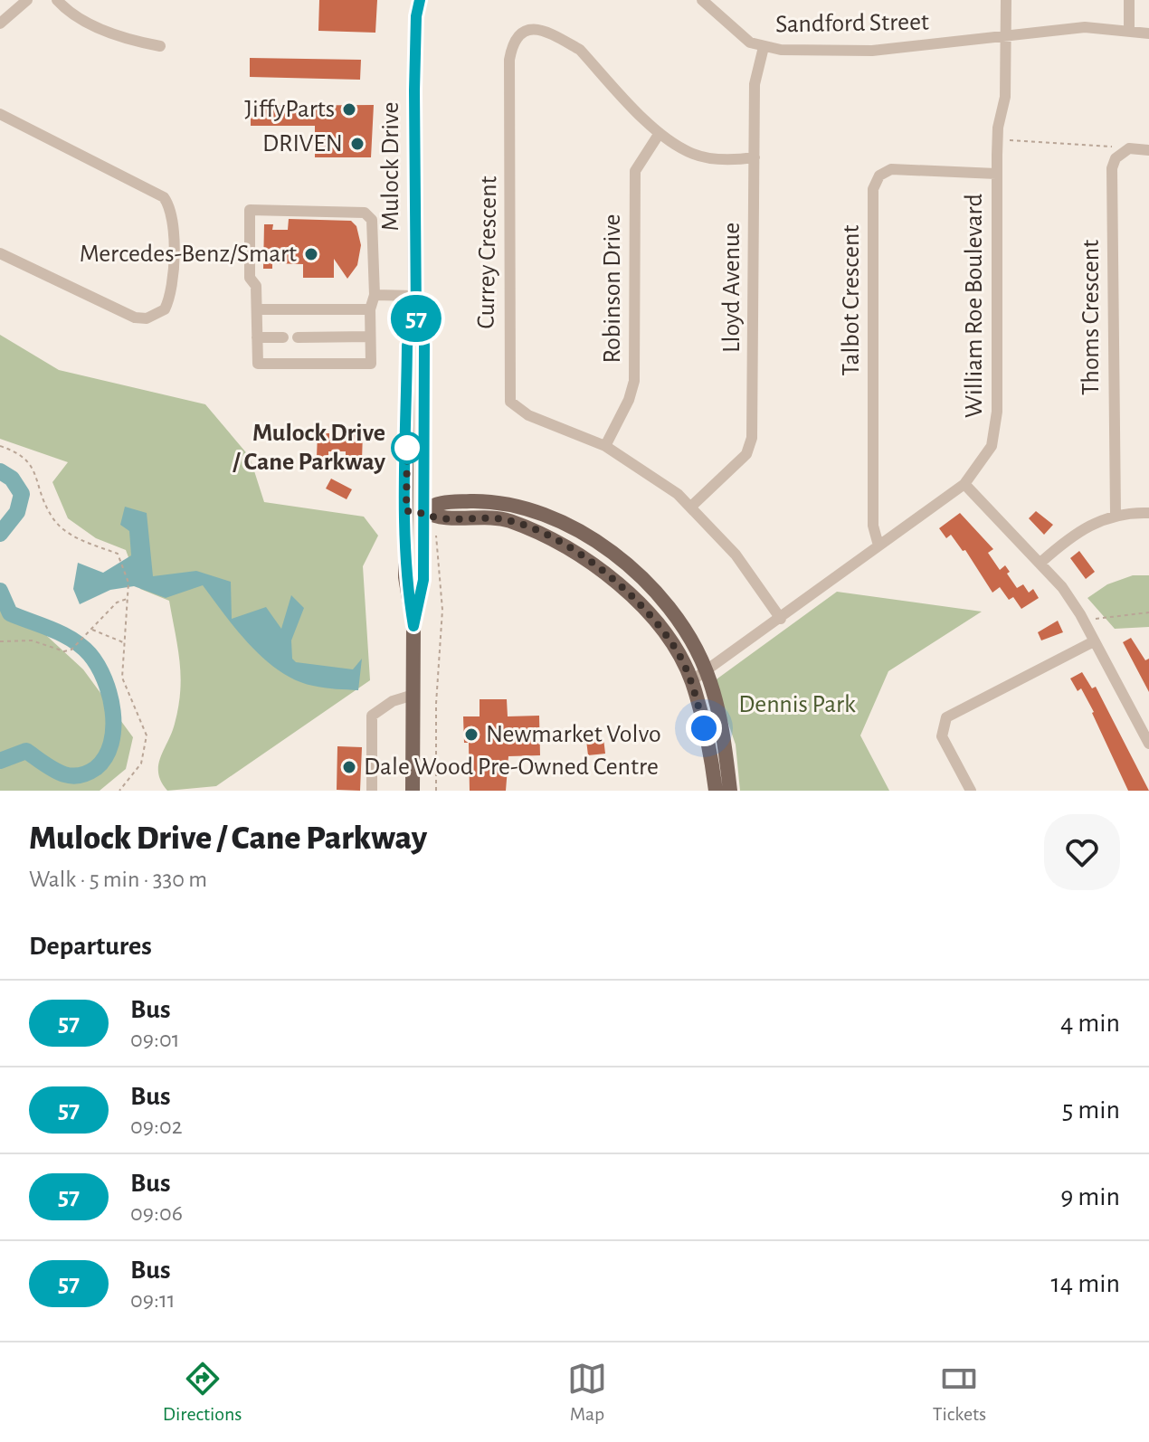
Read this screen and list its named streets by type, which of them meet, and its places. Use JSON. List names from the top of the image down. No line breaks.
{"streets":{"main road":["Mulock Drive"],"street":["Sandford Street","Currey Crescent","Lloyd Avenue","Robinson Drive","Talbot Crescent","William Roe Boulevard","Thoms Crescent"]},"crossings":[["Sandford Street","Lloyd Avenue"],["Sandford Street","William Roe Boulevard"],["Currey Crescent","Lloyd Avenue"],["Currey Crescent","Robinson Drive"],["Currey Crescent","William Roe Boulevard"],["Talbot Crescent","William Roe Boulevard"]],"parks":["Dennis Park"],"places":["JiffyParts","DRIVEN","Mercedes-Benz/Smart","Mulock Drive / Cane Parkway","Newmarket Volvo","Dale Wood Pre-Owned Centre"],"lines":["bus line 57"],"page":{"on_map":"57","heading":[["Mulock Drive / Cane Parkway","Walk · 5 min · 330 m"],"Departures"],"list":[{"mark":"57","name":"Bus","note":"09:01","value":"4 min"},{"mark":"57","name":"Bus","note":"09:02","value":"5 min"},{"mark":"57","name":"Bus","note":"09:06","value":"9 min"},{"mark":"57","name":"Bus","note":"09:11","value":"14 min"}],"tabs":["Directions","Map","Tickets"]}}
